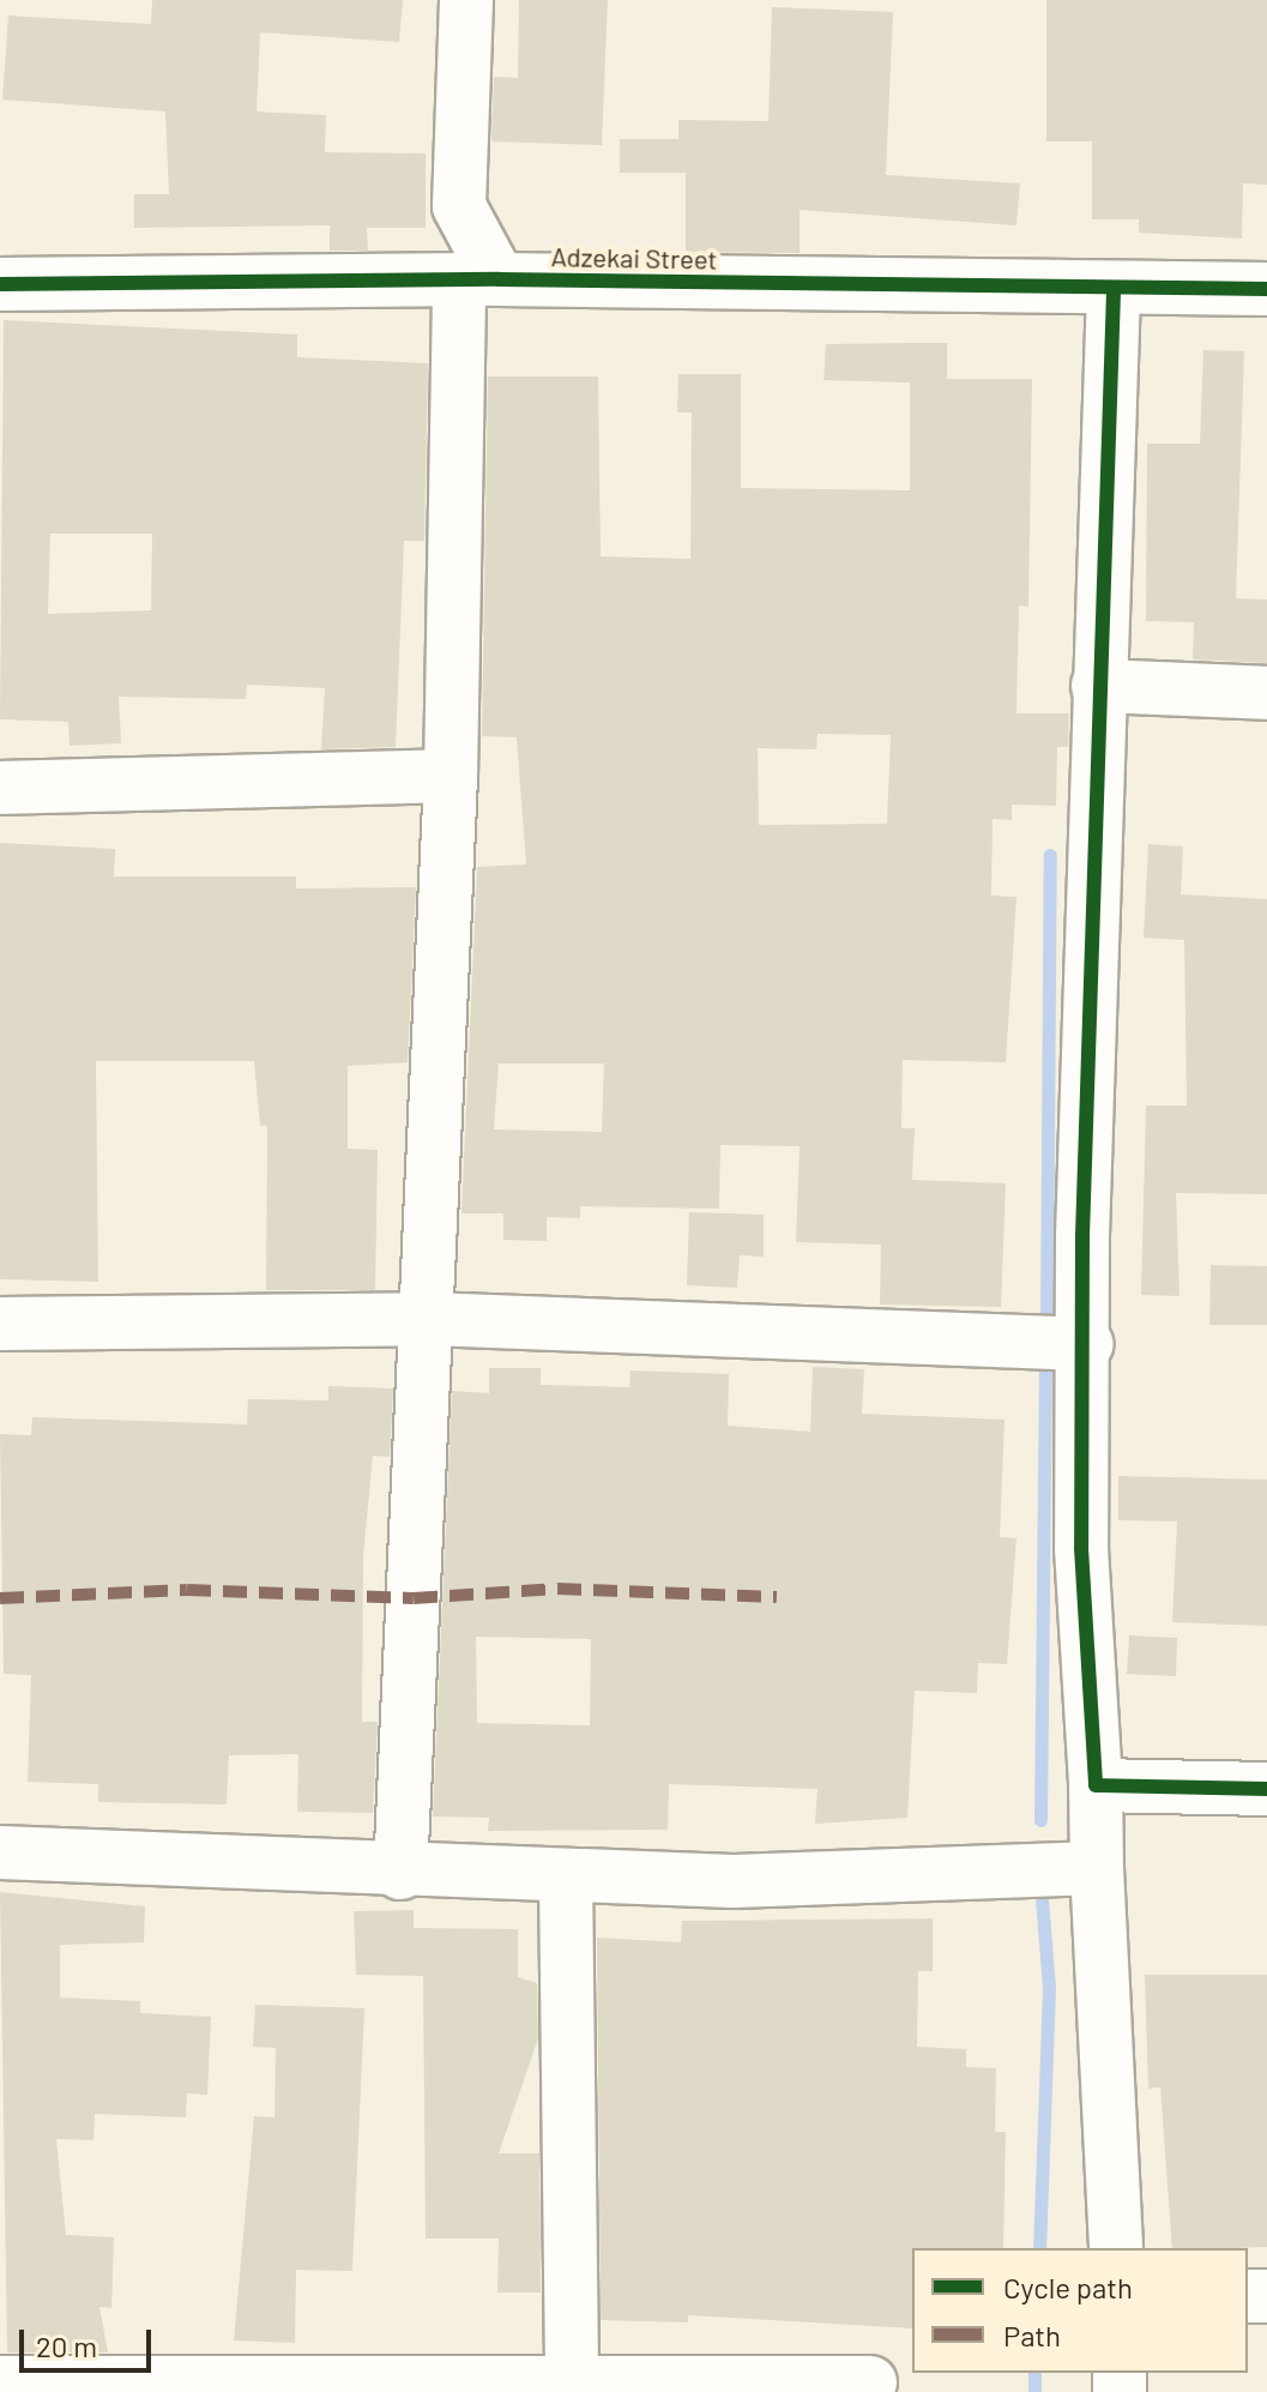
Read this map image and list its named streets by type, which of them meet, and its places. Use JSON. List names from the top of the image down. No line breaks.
{"streets":{"street":["Adzekai Street"]},"legend":["Cycle path","Path"],"scale_bar":"20 m"}
